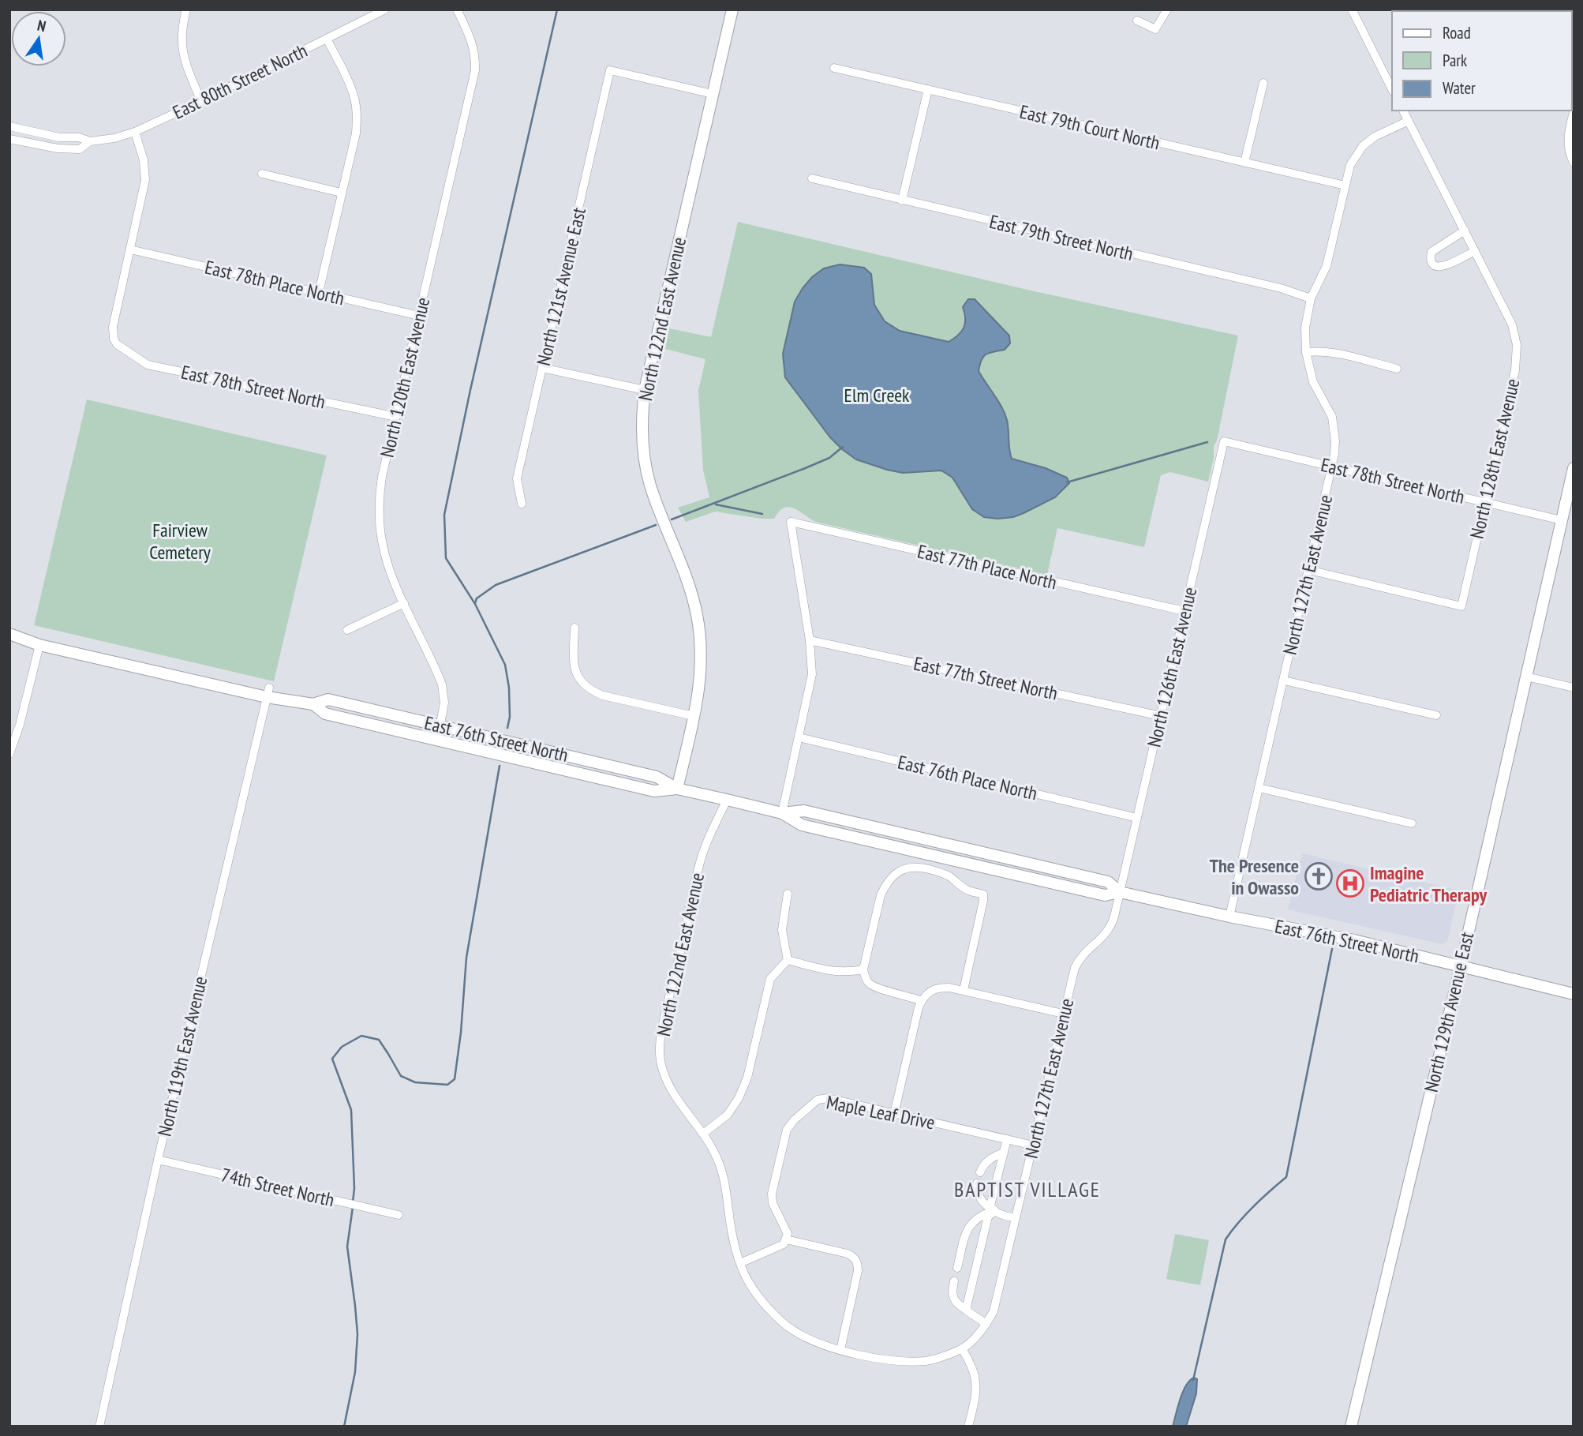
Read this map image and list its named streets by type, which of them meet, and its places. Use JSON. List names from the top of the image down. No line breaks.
{"streets":{"main road":["North 122nd East Avenue","East 76th Street North","North 129th Avenue East"],"street":["East 80th Street North","East 79th Court North","East 79th Street North","East 78th Place North","North 121st Avenue East","North 120th East Avenue","East 78th Street North","North 128th East Avenue","East 77th Place North","North 127th East Avenue","North 126th East Avenue","East 77th Street North","East 76th Place North","North 119th East Avenue","Maple Leaf Drive","74th Street North"]},"crossings":[["East 79th Court North","North 127th East Avenue"],["East 79th Street North","North 127th East Avenue"],["East 78th Place North","North 120th East Avenue"],["East 78th Place North","East 78th Street North"],["North 121st Avenue East","North 122nd East Avenue"],["North 122nd East Avenue","North 127th East Avenue"],["North 122nd East Avenue","East 76th Street North"],["North 120th East Avenue","East 78th Street North"],["North 120th East Avenue","East 76th Street North"],["East 78th Street North","North 128th East Avenue"],["East 78th Street North","North 127th East Avenue"],["East 78th Street North","North 126th East Avenue"],["East 78th Street North","North 129th Avenue East"],["North 128th East Avenue","North 127th East Avenue"],["East 77th Place North","North 126th East Avenue"],["East 77th Place North","East 77th Street North"],["North 127th East Avenue","North 126th East Avenue"],["North 127th East Avenue","East 76th Street North"],["North 127th East Avenue","Maple Leaf Drive"],["North 126th East Avenue","East 77th Street North"],["North 126th East Avenue","East 76th Street North"],["North 126th East Avenue","East 76th Place North"],["East 76th Street North","North 129th Avenue East"],["East 76th Street North","North 119th East Avenue"],["North 119th East Avenue","74th Street North"]],"districts":["BAPTIST VILLAGE"],"parks":["Elm Creek","Fairview Cemetery"],"places":{"church":["The Presence in Owasso"],"hospital":["Imagine Pediatric Therapy"]},"legend":["Road","Park","Water"],"north":"top"}
